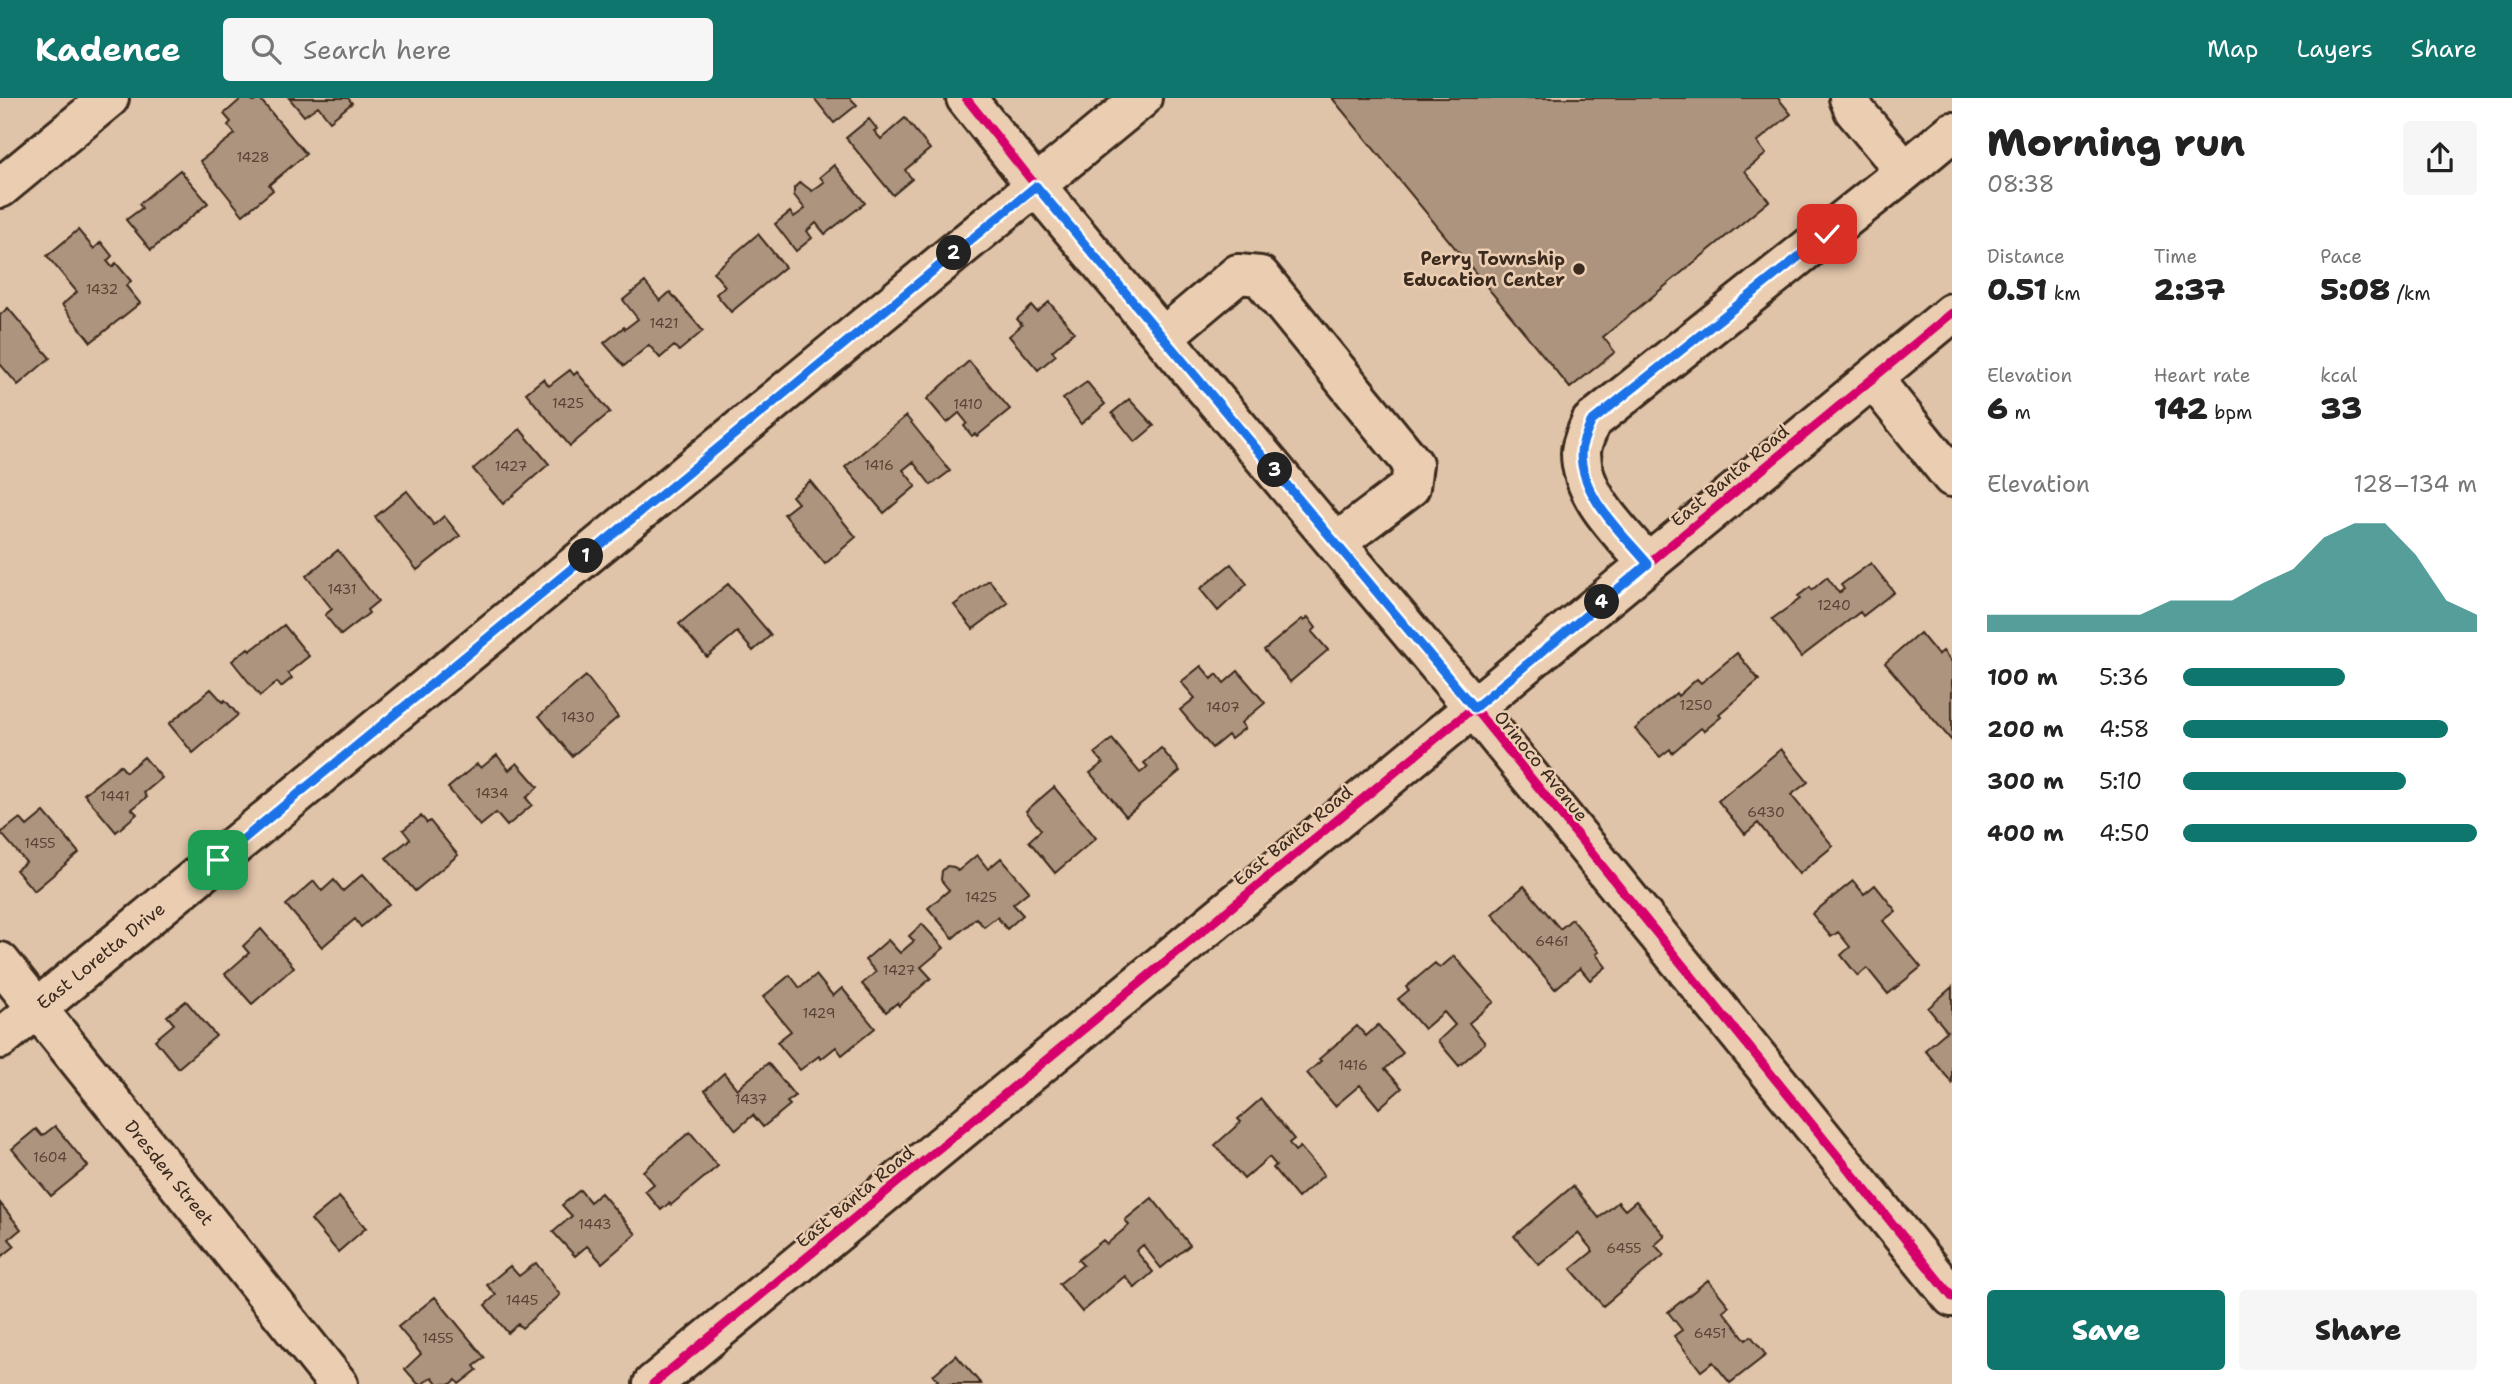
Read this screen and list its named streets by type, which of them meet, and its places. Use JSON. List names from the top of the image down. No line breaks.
{"streets":{"street":["East Banta Road","Orinoco Avenue","East Loretta Drive","Dresden Street"]},"crossings":[["East Banta Road","Orinoco Avenue"],["Orinoco Avenue","East Loretta Drive"],["East Loretta Drive","Dresden Street"]],"places":["Perry Township Education Center"],"house_numbers":["1428","1432","1421","1425","1410","1416","1427","1431","1240","1250","1407","1430","1434","1441","6430","1455","1425","6461","1427","1429","1416","1437","1604","1443","6455","1445","6451","1455"],"page":{"header":"Kadence","search":"Search here","nav":["Map","Layers","Share"],"heading":["Morning run","08:38"],"stats":[["Distance","0.51 km"],["Time","2:37"],["Pace","5:08 /km"],["Elevation","6 m"],["Heart rate","142 bpm"],["kcal","33"]],"pins":["2","3","1","4"],"chart":["Elevation","128–134 m"],"list":[{"name":"100 m","note":"5:36"},{"name":"200 m","note":"4:58"},{"name":"300 m","note":"5:10"},{"name":"400 m","note":"4:50"}],"buttons":["Save","Share"]}}
